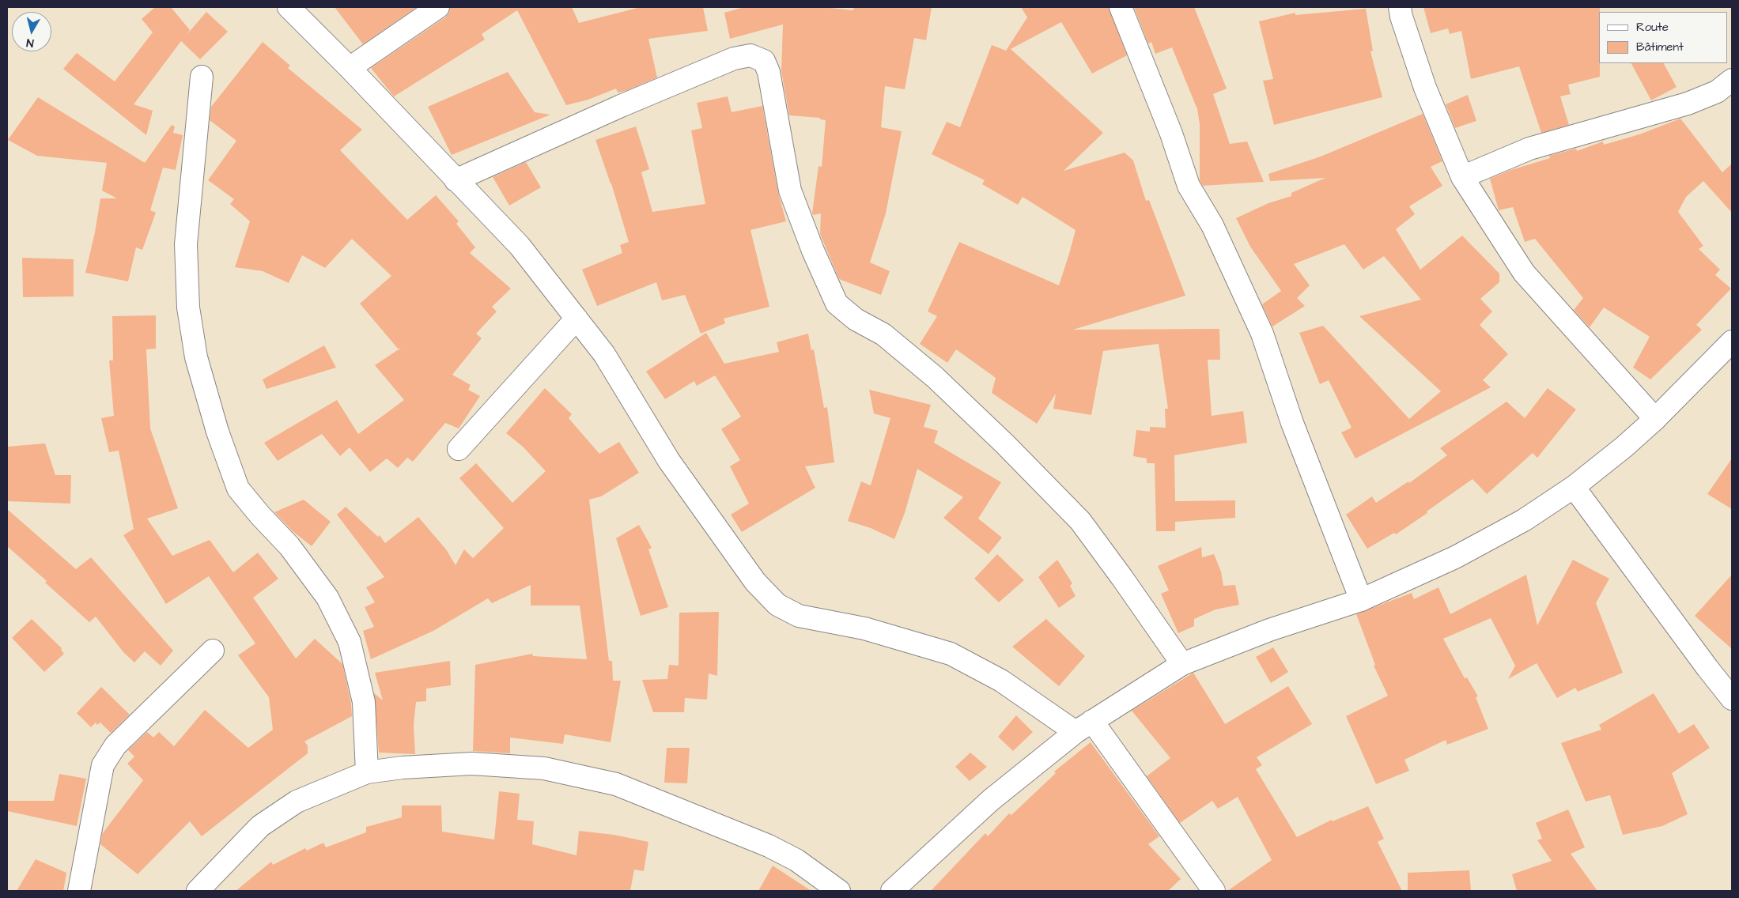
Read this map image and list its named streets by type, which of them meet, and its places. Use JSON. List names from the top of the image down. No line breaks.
{"legend":["Route","Bâtiment"],"north":"bottom"}
